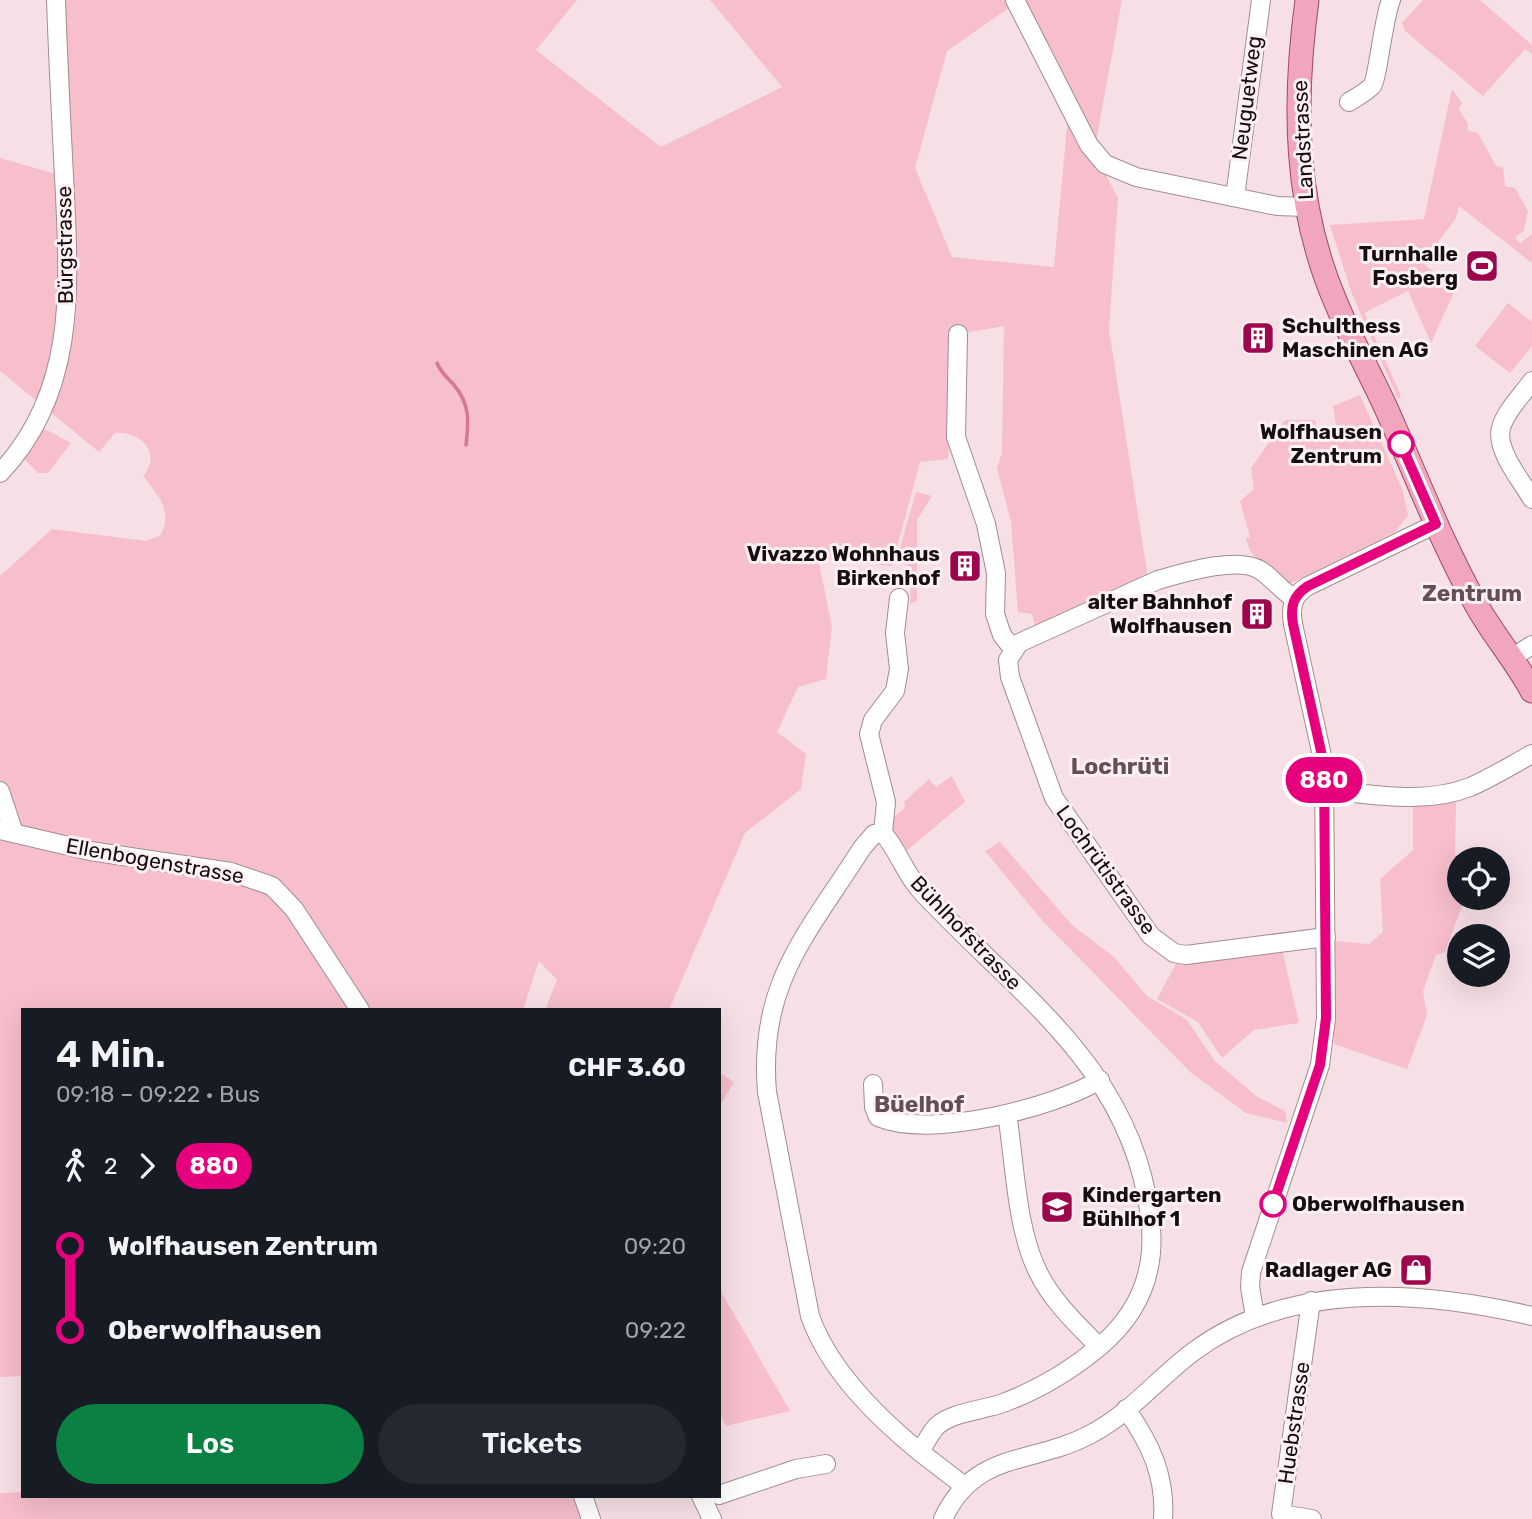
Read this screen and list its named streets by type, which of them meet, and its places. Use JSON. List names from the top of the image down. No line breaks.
{"streets":{"main road":["Landstrasse"],"street":["Neuguetweg","Bürgstrasse","Ellenbogenstrasse","Lochrütistrasse","Bühlhofstrasse","Huebstrasse"]},"districts":["Zentrum","Lochrüti","Büelhof"],"places":{"sports":["Turnhalle Fosberg"],"building":["Schulthess Maschinen AG","Vivazzo Wohnhaus Birkenhof","alter Bahnhof Wolfhausen"],"other":["Wolfhausen Zentrum","Oberwolfhausen"],"school or university":["Kindergarten Bühlhof 1"],"shop":["Radlager AG"]},"lines":["bus line 880"],"page":{"on_map":"880","heading":["4 Min.","09:18 – 09:22 · Bus","CHF 3.60"],"legs":["2","880"],"list":[{"name":"Wolfhausen Zentrum","value":"09:20"},{"name":"Oberwolfhausen","value":"09:22"}],"buttons":["Los","Tickets"]}}
